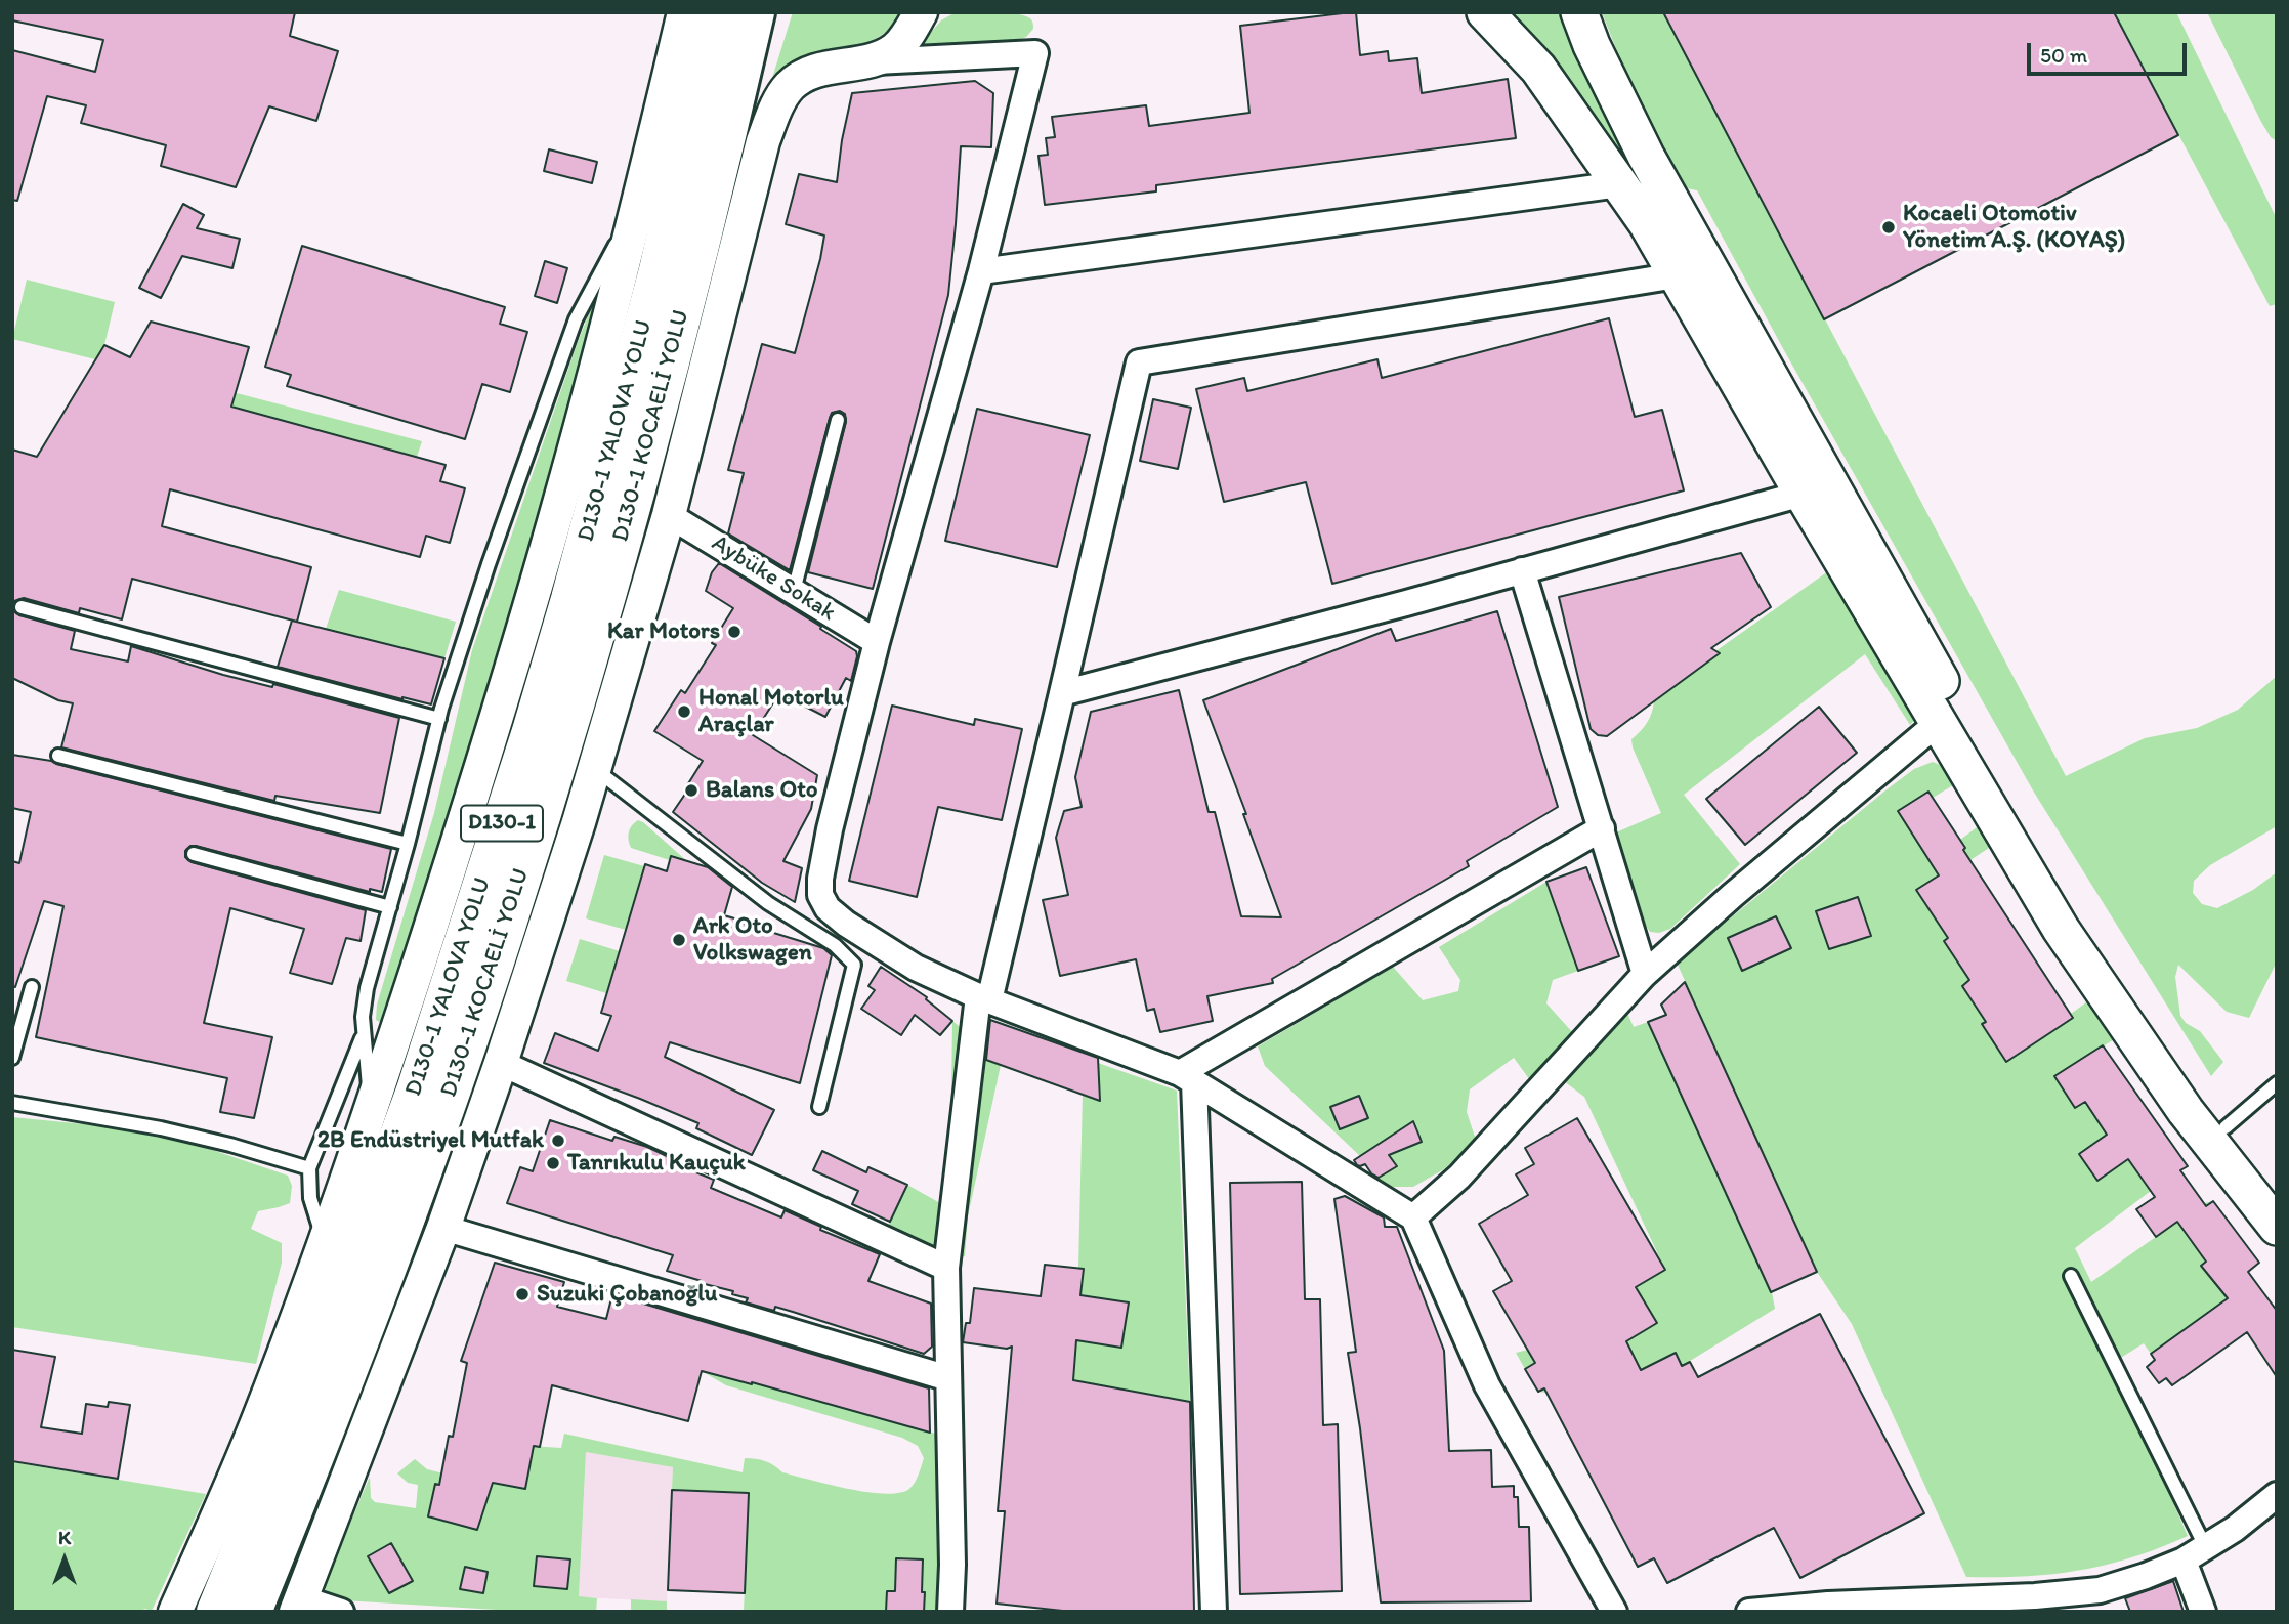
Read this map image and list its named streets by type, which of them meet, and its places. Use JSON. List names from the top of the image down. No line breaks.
{"streets":{"highway":["D130-1 KOCAELİ YOLU","D130-1 YALOVA YOLU","D130-1"],"street":["Aybüke Sokak"]},"places":["Kocaeli Otomotiv Yönetim A.Ş. (KOYAŞ)","Kar Motors","Honal Motorlu Araçlar","Balans Oto","Ark Oto Volkswagen","2B Endüstriyel Mutfak","Tanrıkulu Kauçuk","Suzuki Çobanoğlu"],"scale_bar":"50 m","north":"top"}
